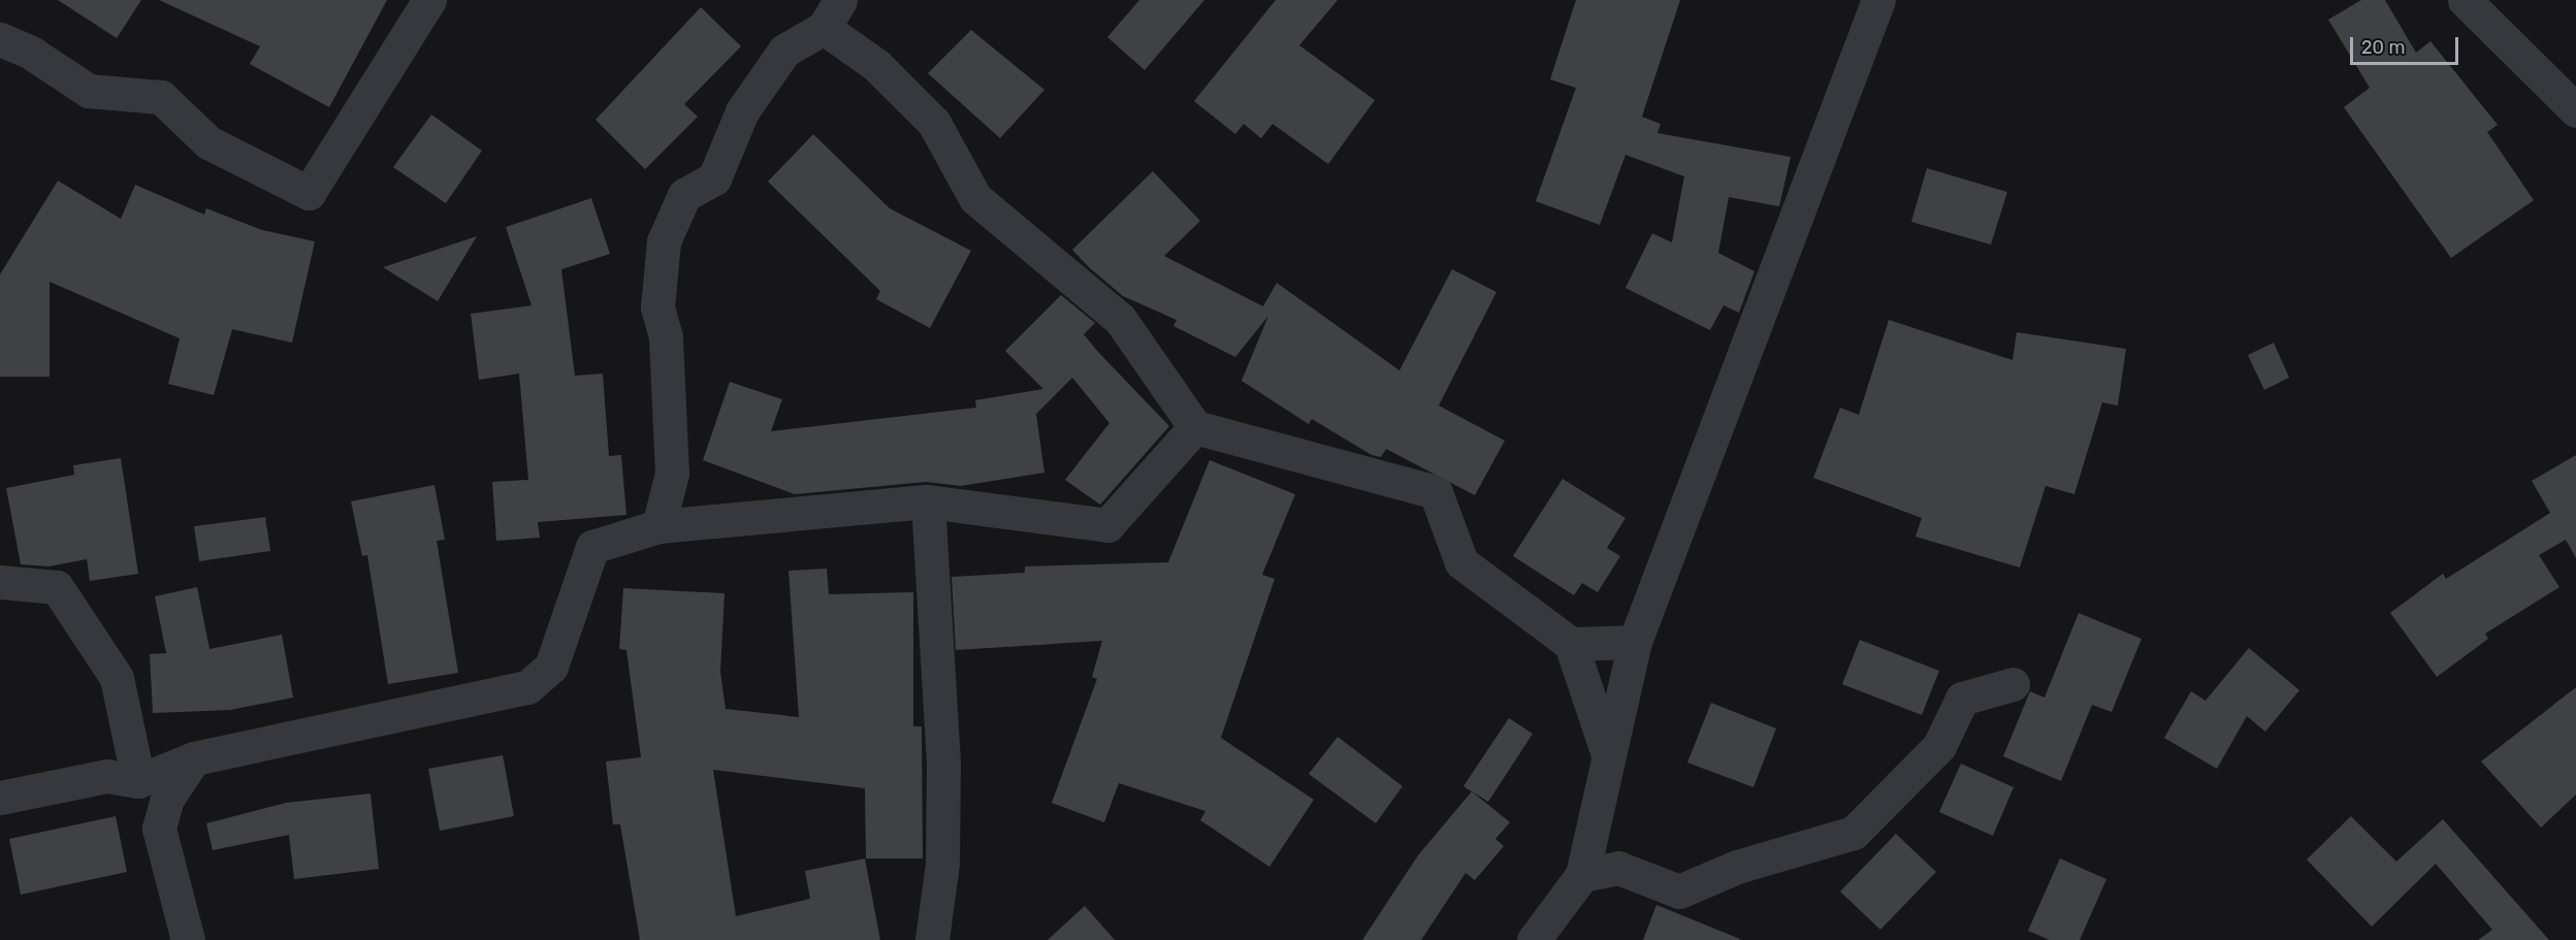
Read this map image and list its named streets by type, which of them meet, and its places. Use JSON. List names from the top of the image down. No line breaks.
{"scale_bar":"20 m"}
